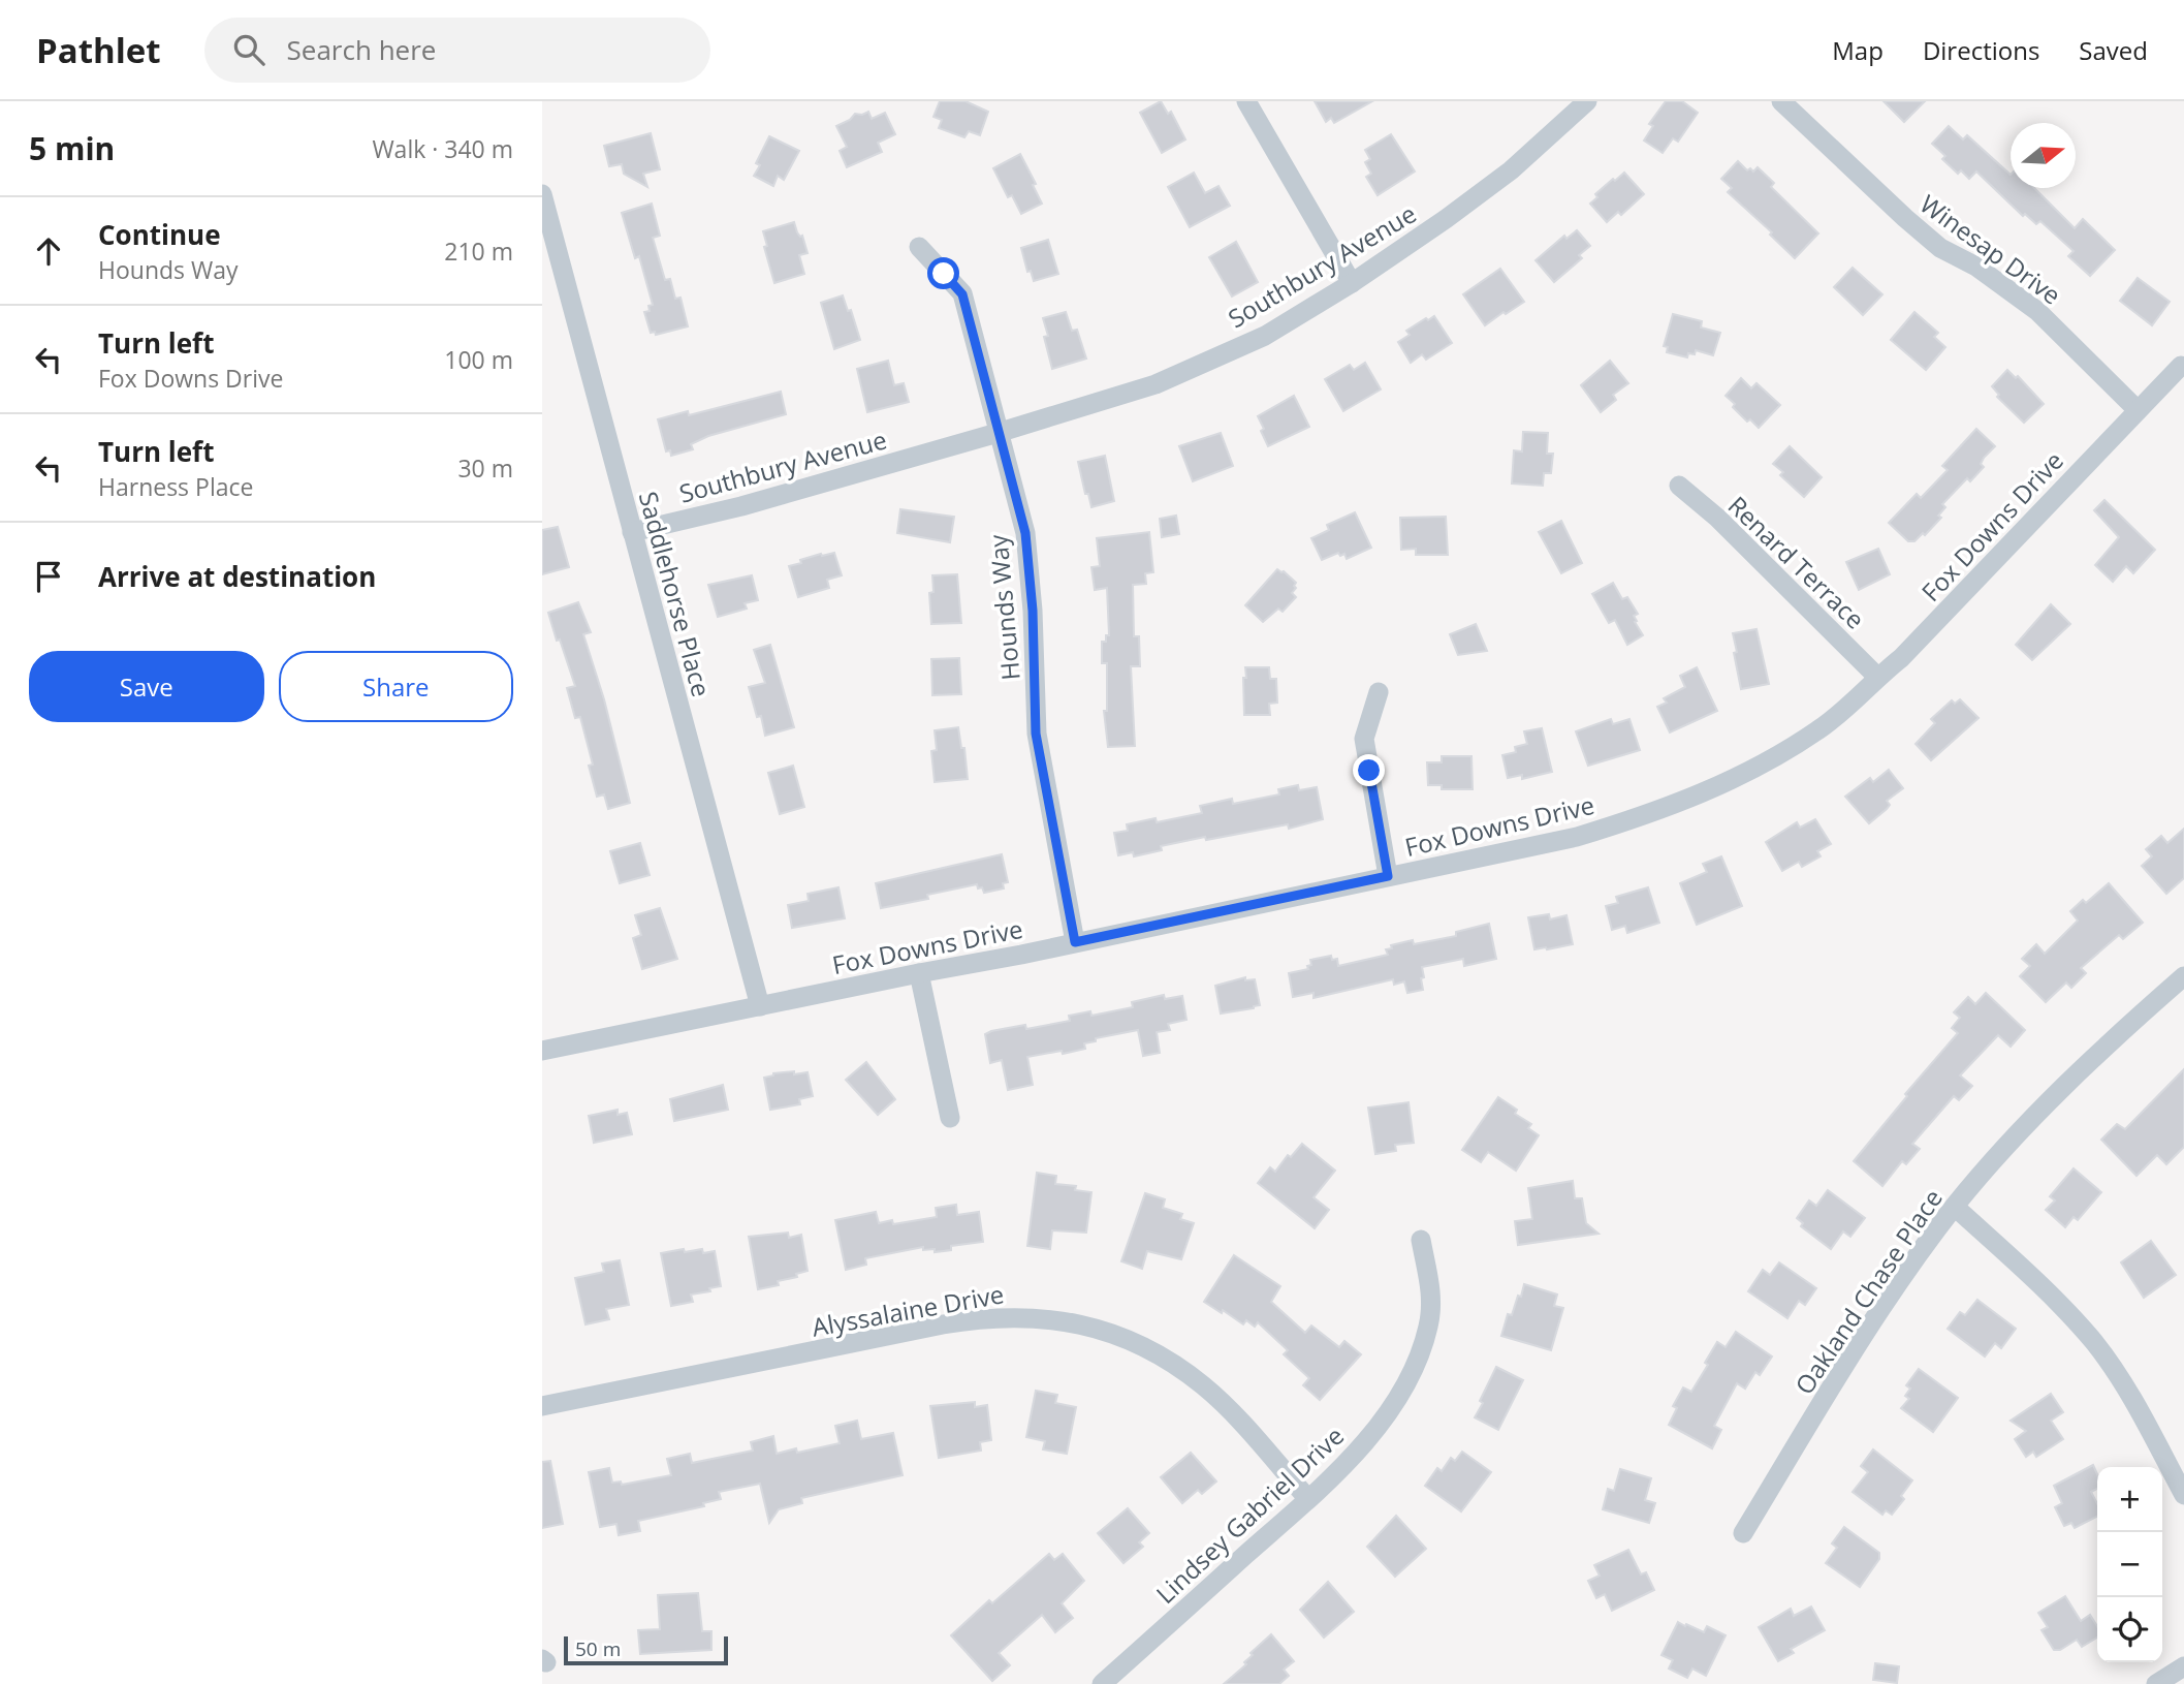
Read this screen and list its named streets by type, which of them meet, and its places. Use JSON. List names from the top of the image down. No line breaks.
{"streets":{"street":["Winesap Drive","Southbury Avenue","Fox Downs Drive","Renard Terrace","Saddlehorse Place","Hounds Way","Oakland Chase Place","Alyssalaine Drive","Lindsey Gabriel Drive"]},"crossings":[["Winesap Drive","Fox Downs Drive"],["Southbury Avenue","Saddlehorse Place"],["Southbury Avenue","Hounds Way"],["Fox Downs Drive","Renard Terrace"],["Fox Downs Drive","Saddlehorse Place"],["Fox Downs Drive","Hounds Way"],["Alyssalaine Drive","Lindsey Gabriel Drive"]],"scale_bar":"50 m","north":"right","page":{"header":"Pathlet","search":"Search here","nav":["Map","Directions","Saved"],"heading":["5 min","Walk · 340 m"],"list":[["Continue","Hounds Way","210 m"],["Turn left","Fox Downs Drive","100 m"],["Turn left","Harness Place","30 m"],"Arrive at destination"],"buttons":["Save","Share"],"map_buttons":["+","−"],"scale":"50 m"}}
